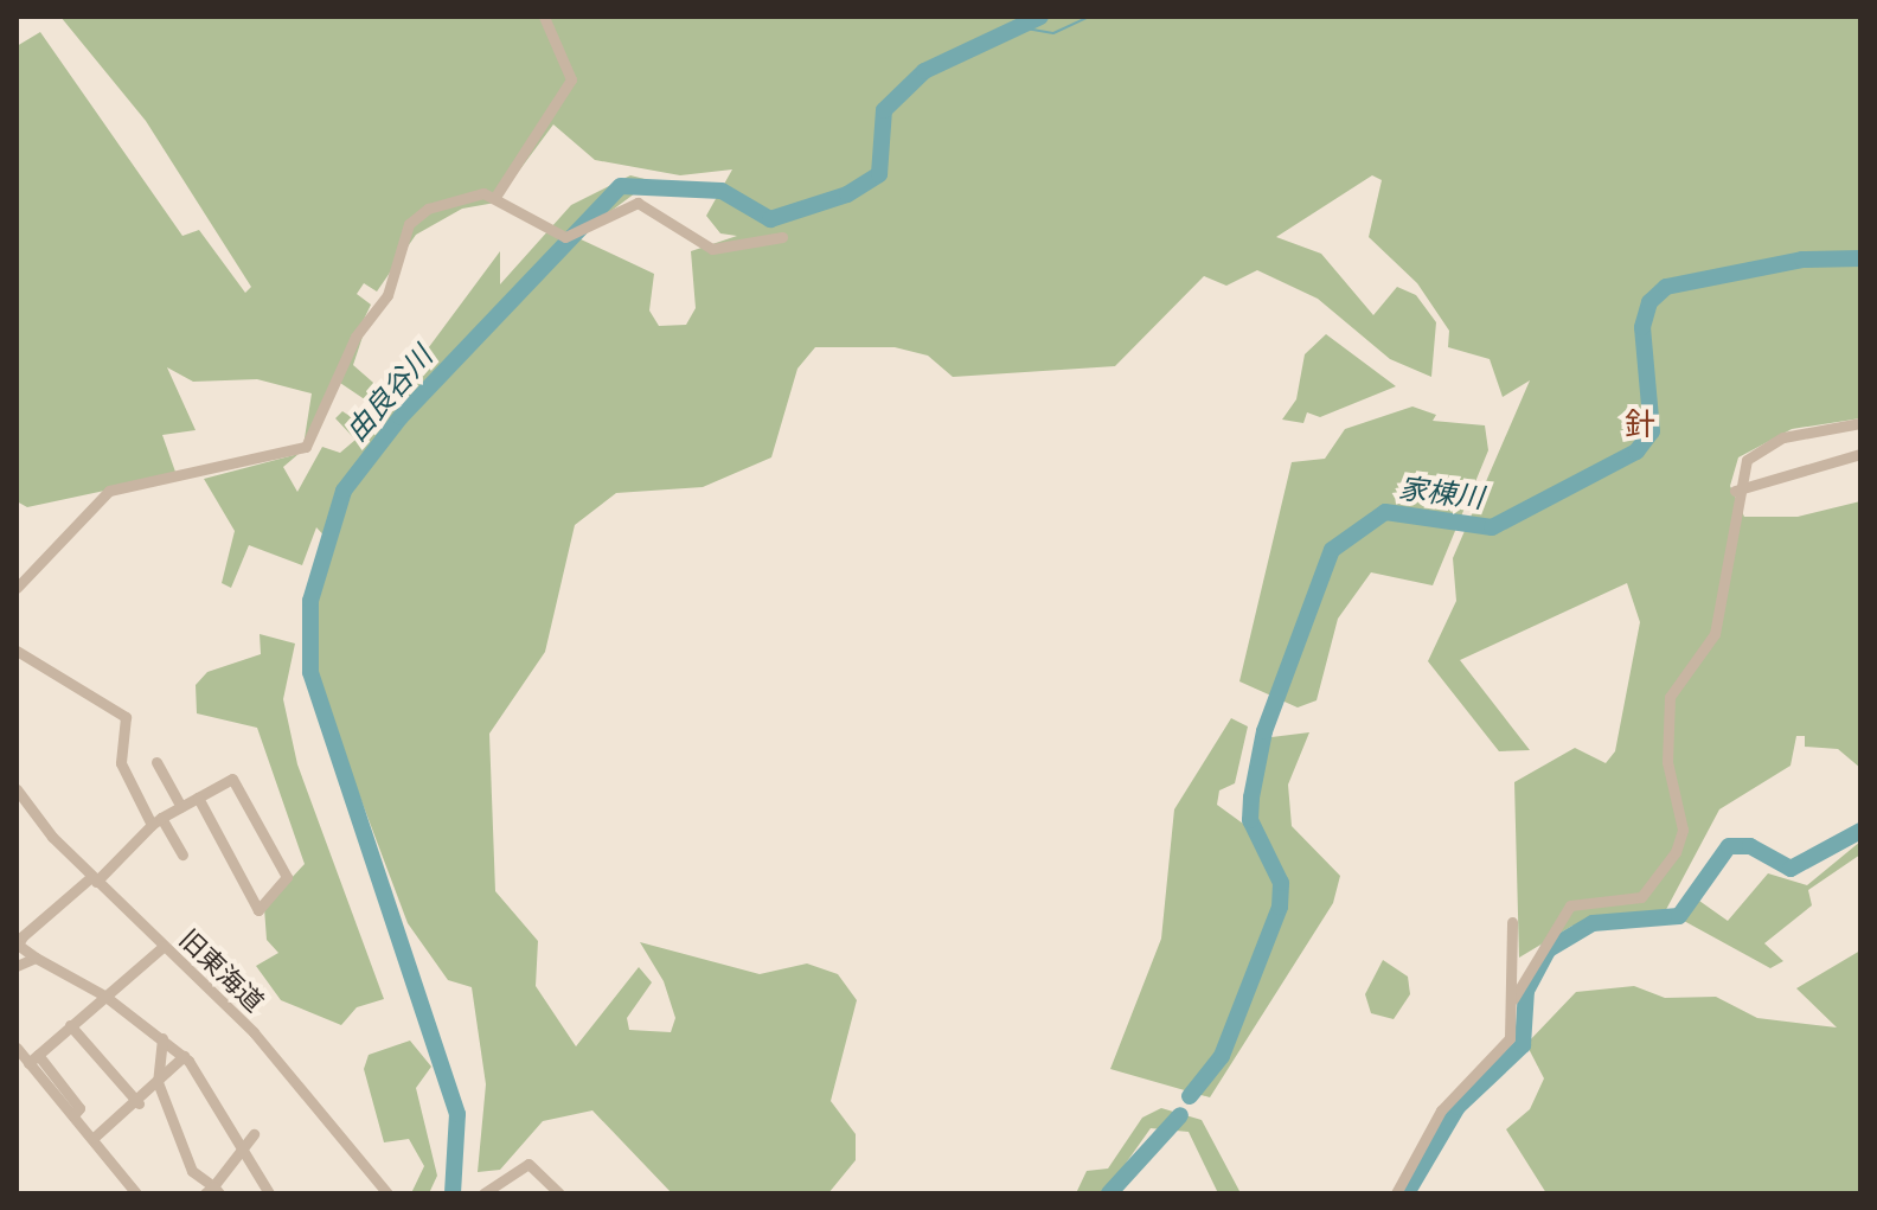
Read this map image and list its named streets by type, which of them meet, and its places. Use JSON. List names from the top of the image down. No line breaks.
{"streets":{"street":["旧東海道"]},"districts":["針"],"water":["由良谷川","家棟川"]}
